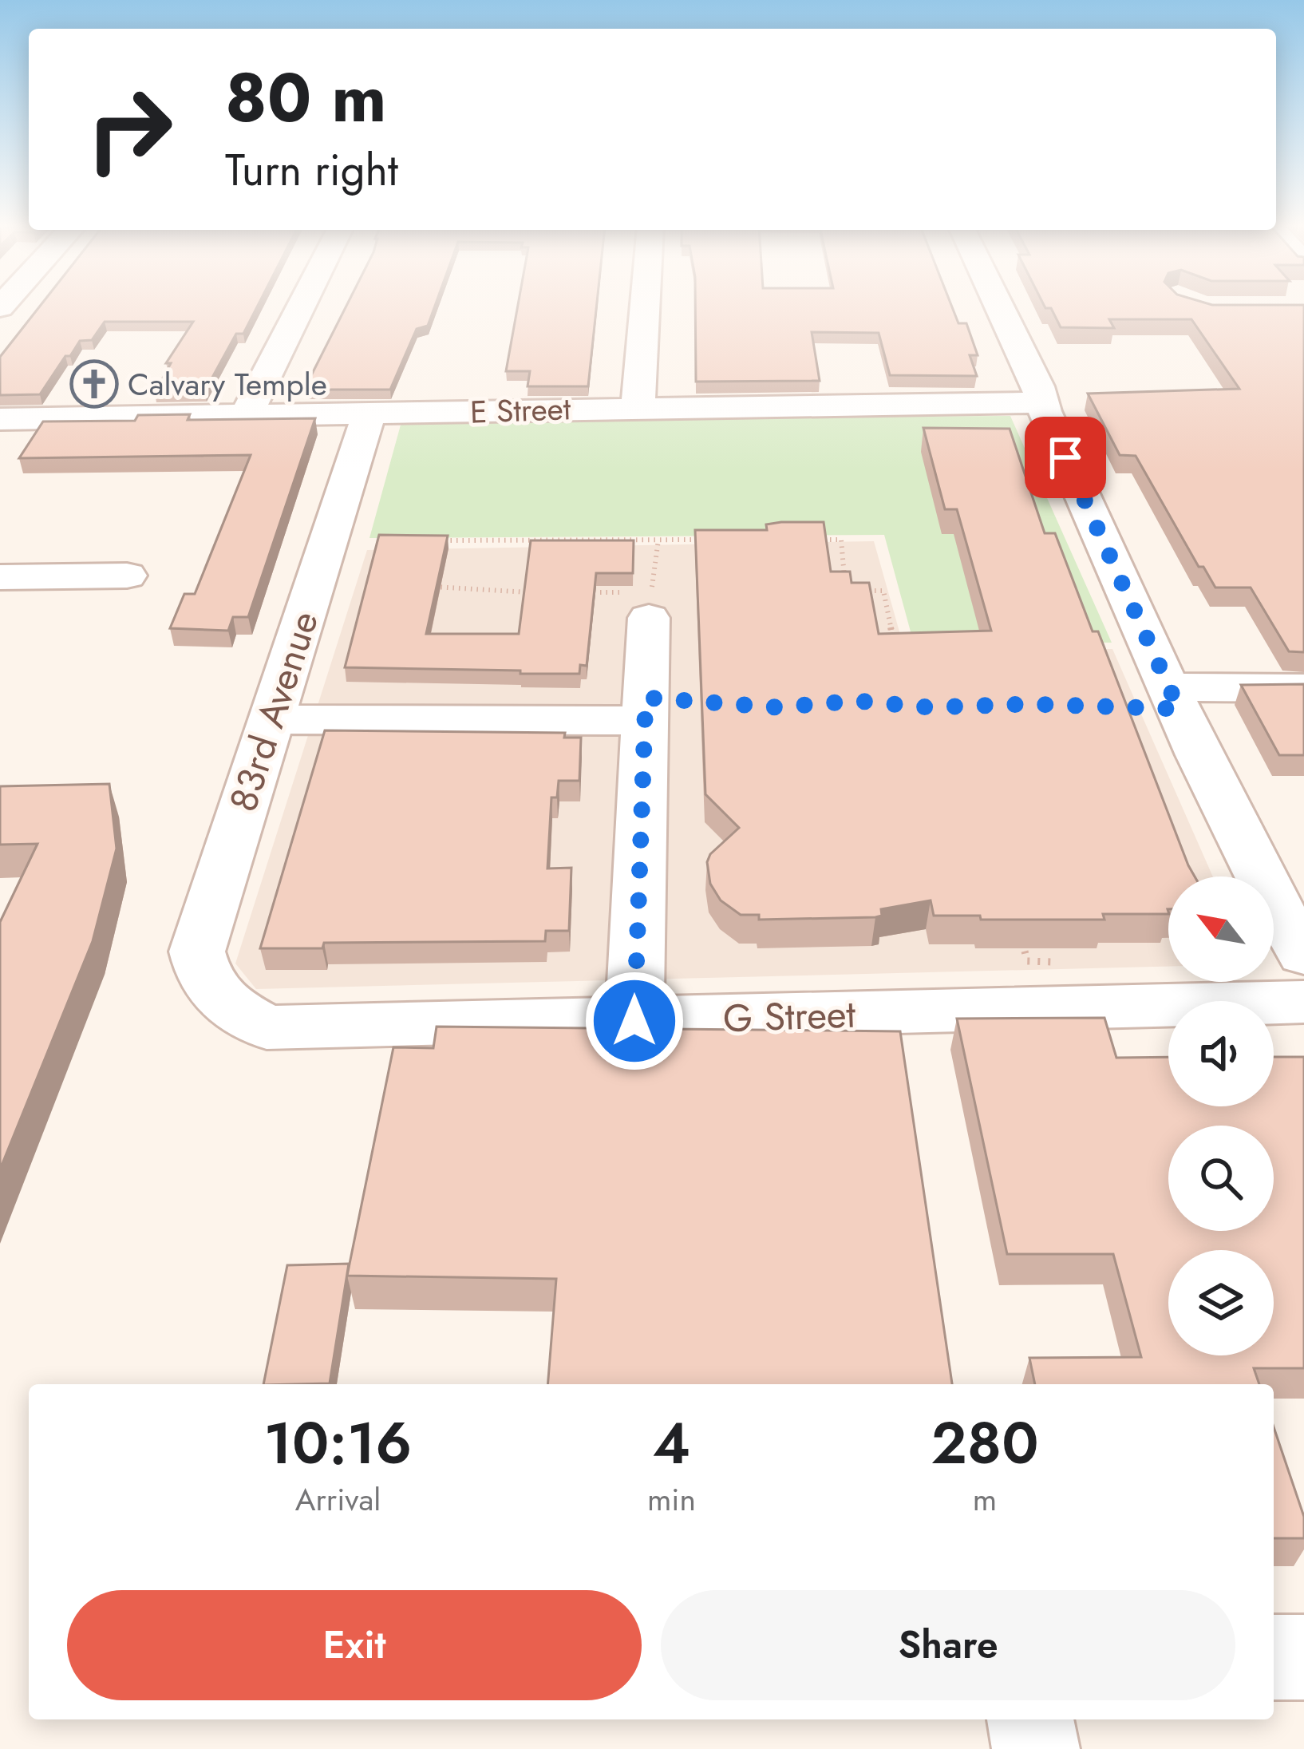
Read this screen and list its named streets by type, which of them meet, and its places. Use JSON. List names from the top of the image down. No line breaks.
{"streets":{"street":["E Street","83rd Avenue","G Street"]},"crossings":[["E Street","83rd Avenue"],["83rd Avenue","G Street"]],"places":{"church":["Calvary Temple"]},"north":"top left","page":{"turn":["80 m","Turn right"],"eta":["10:16","Arrival","4","min","280","m"],"buttons":["Exit","Share"]}}
